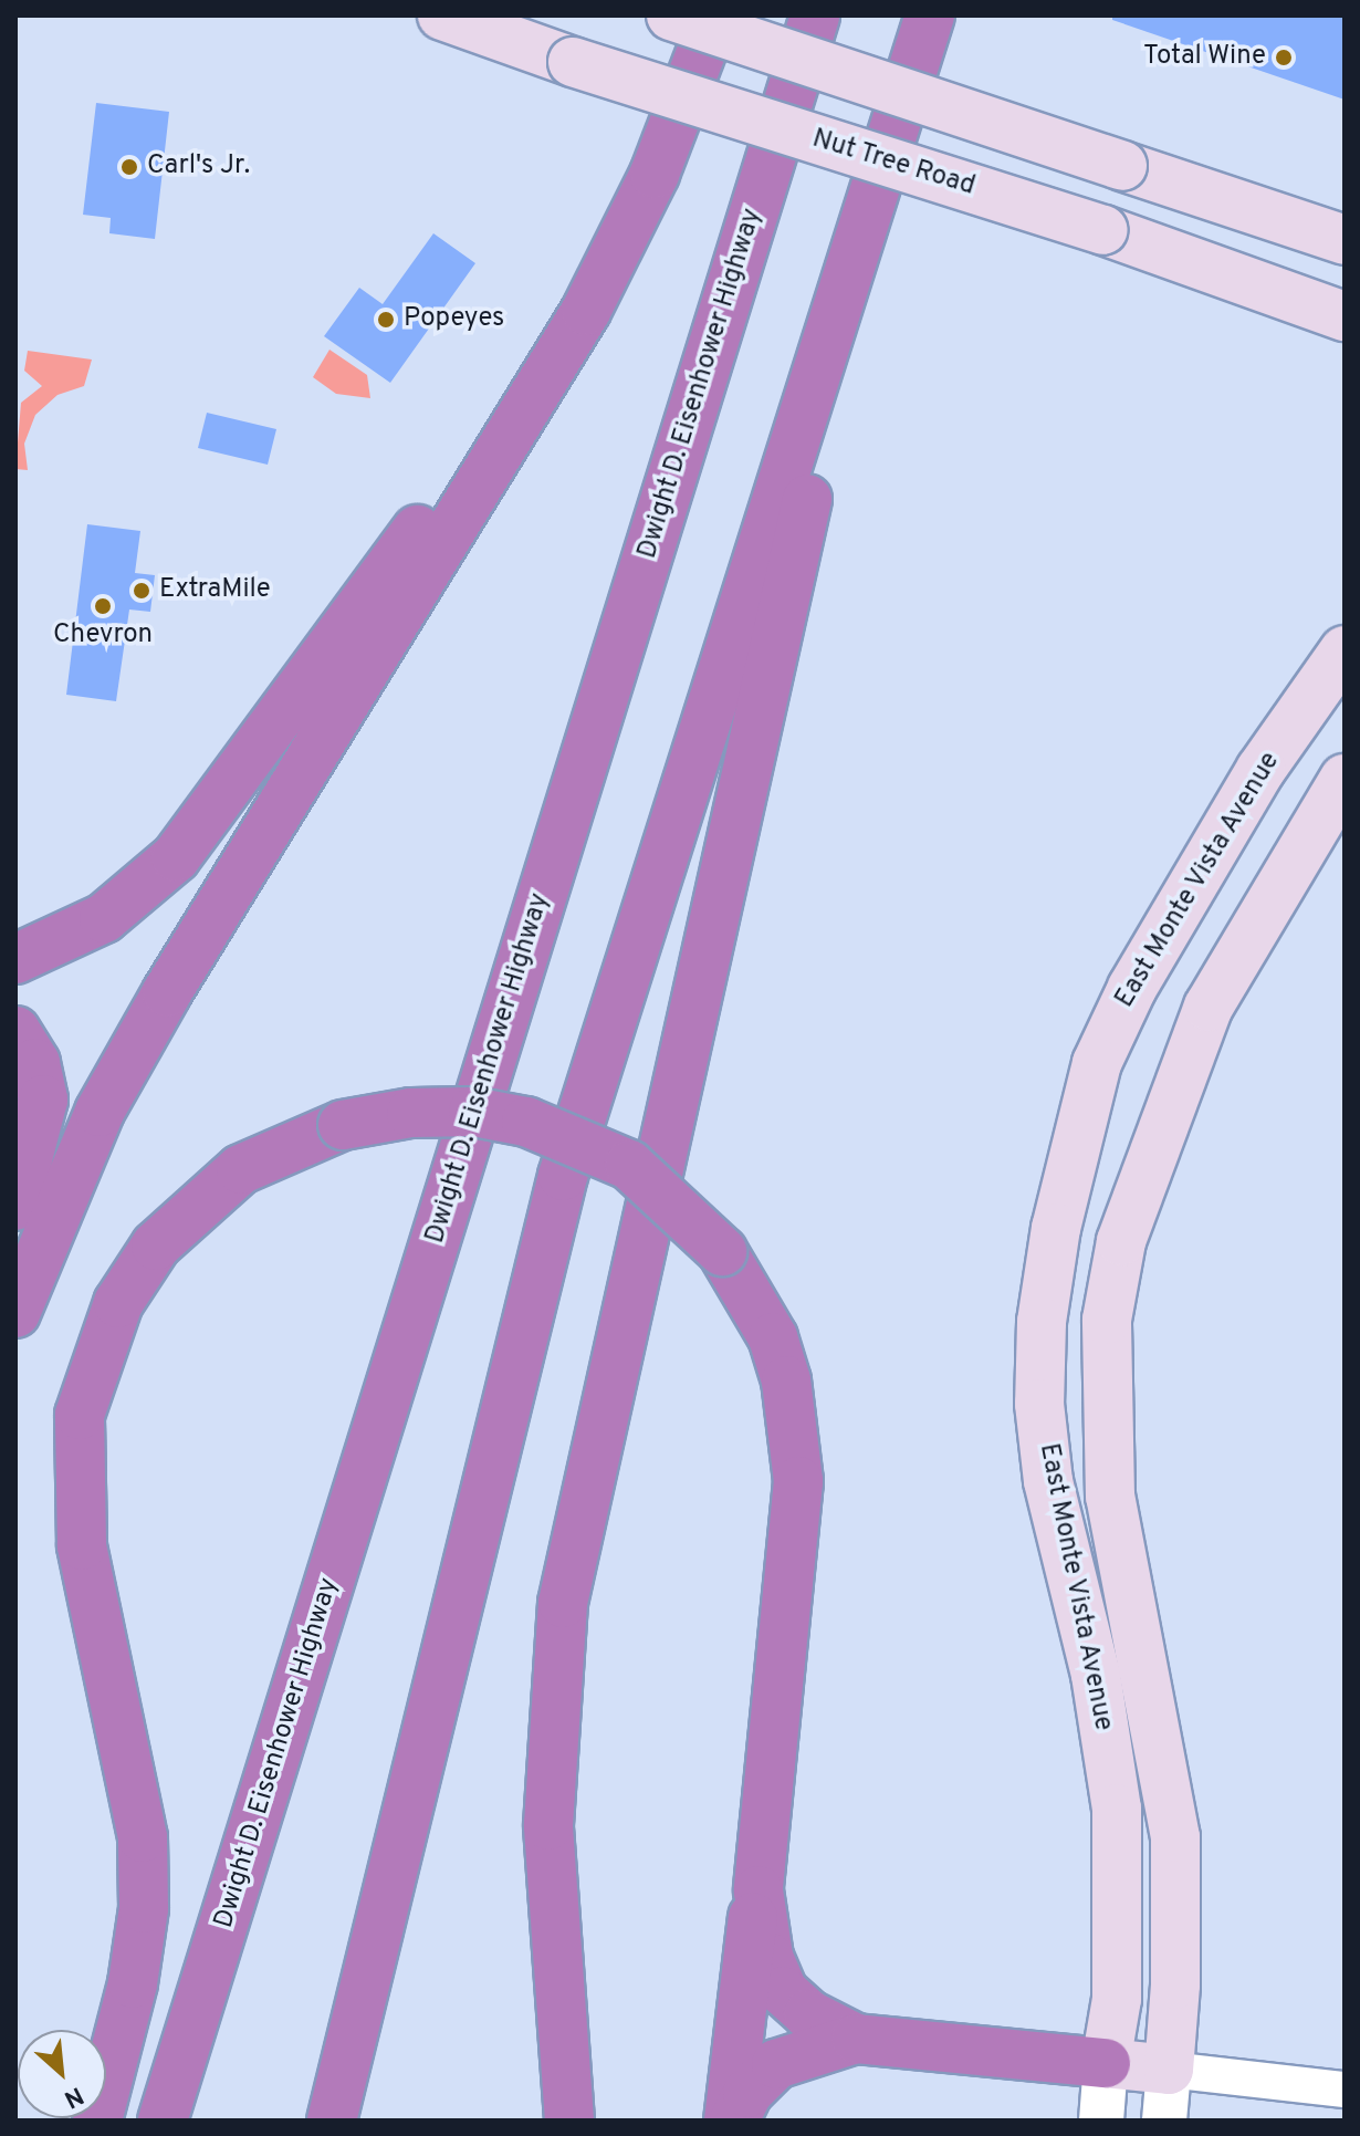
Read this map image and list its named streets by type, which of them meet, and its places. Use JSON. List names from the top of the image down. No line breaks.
{"streets":{"highway":["Dwight D. Eisenhower Highway"],"main road":["Nut Tree Road","East Monte Vista Avenue"]},"places":["Total Wine","Carl's Jr.","Popeyes","ExtraMile","Chevron"],"north":"bottom right"}
